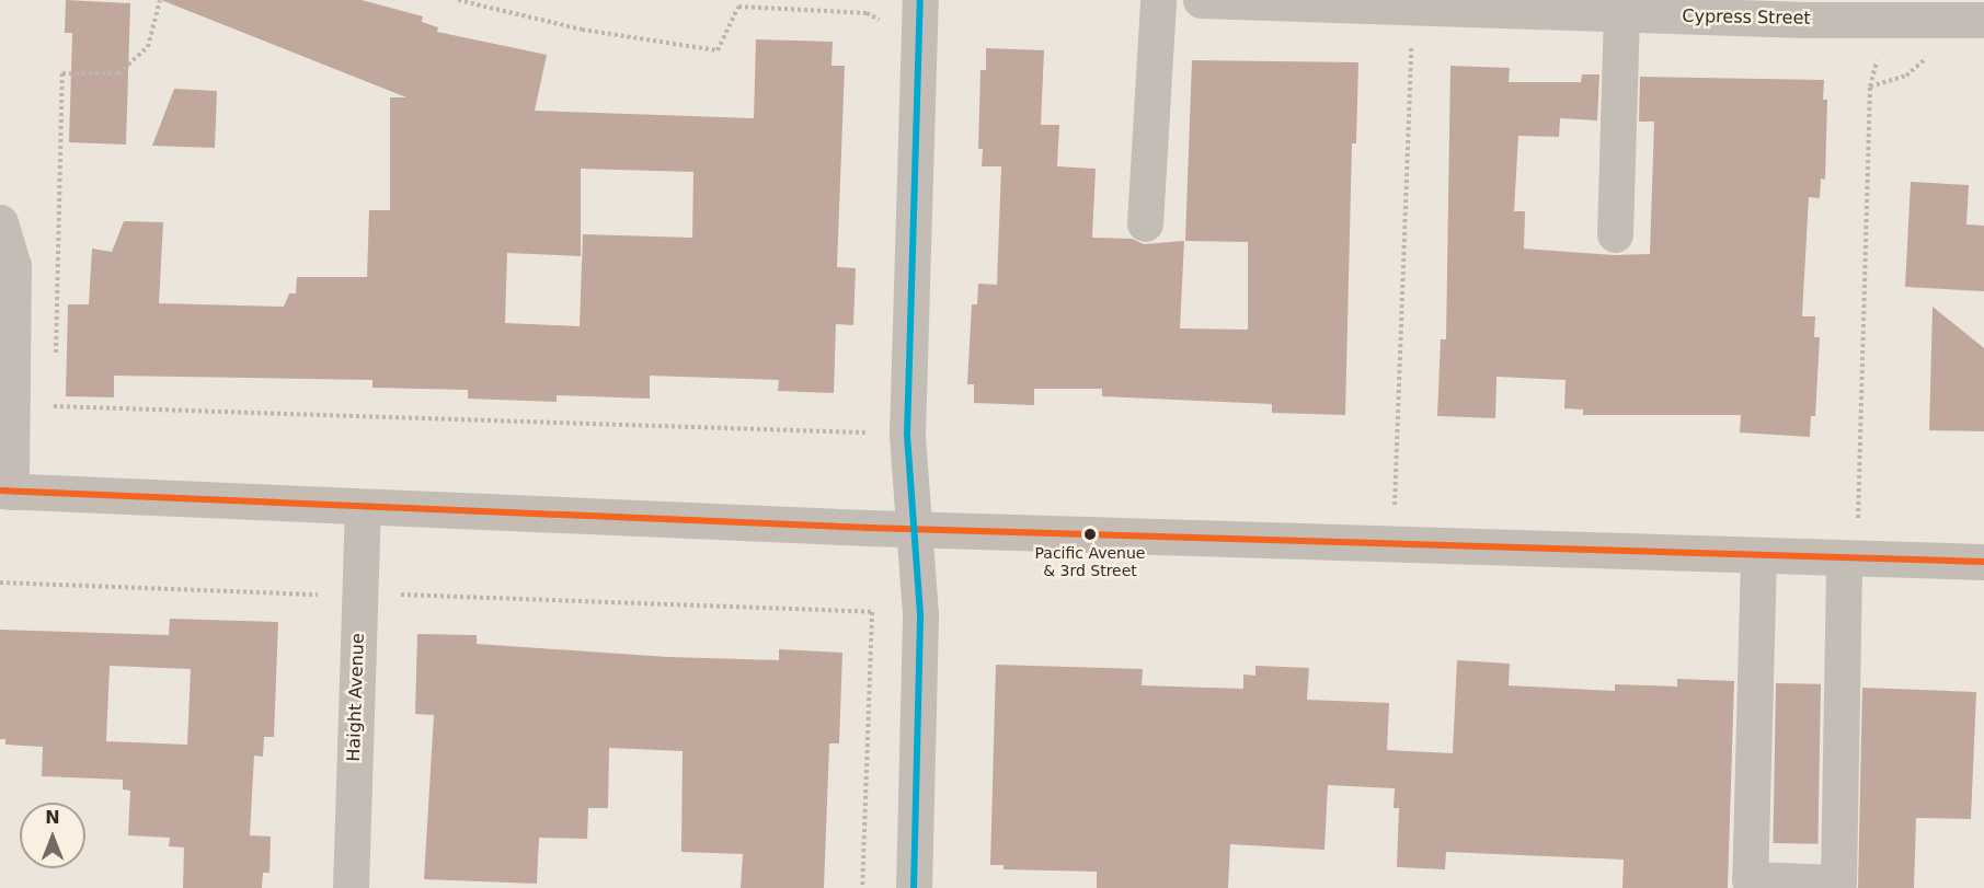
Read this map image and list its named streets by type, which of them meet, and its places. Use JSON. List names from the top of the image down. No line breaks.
{"streets":{"street":["Cypress Street","Haight Avenue"]},"places":["Pacific Avenue & 3rd Street"],"north":"top"}
